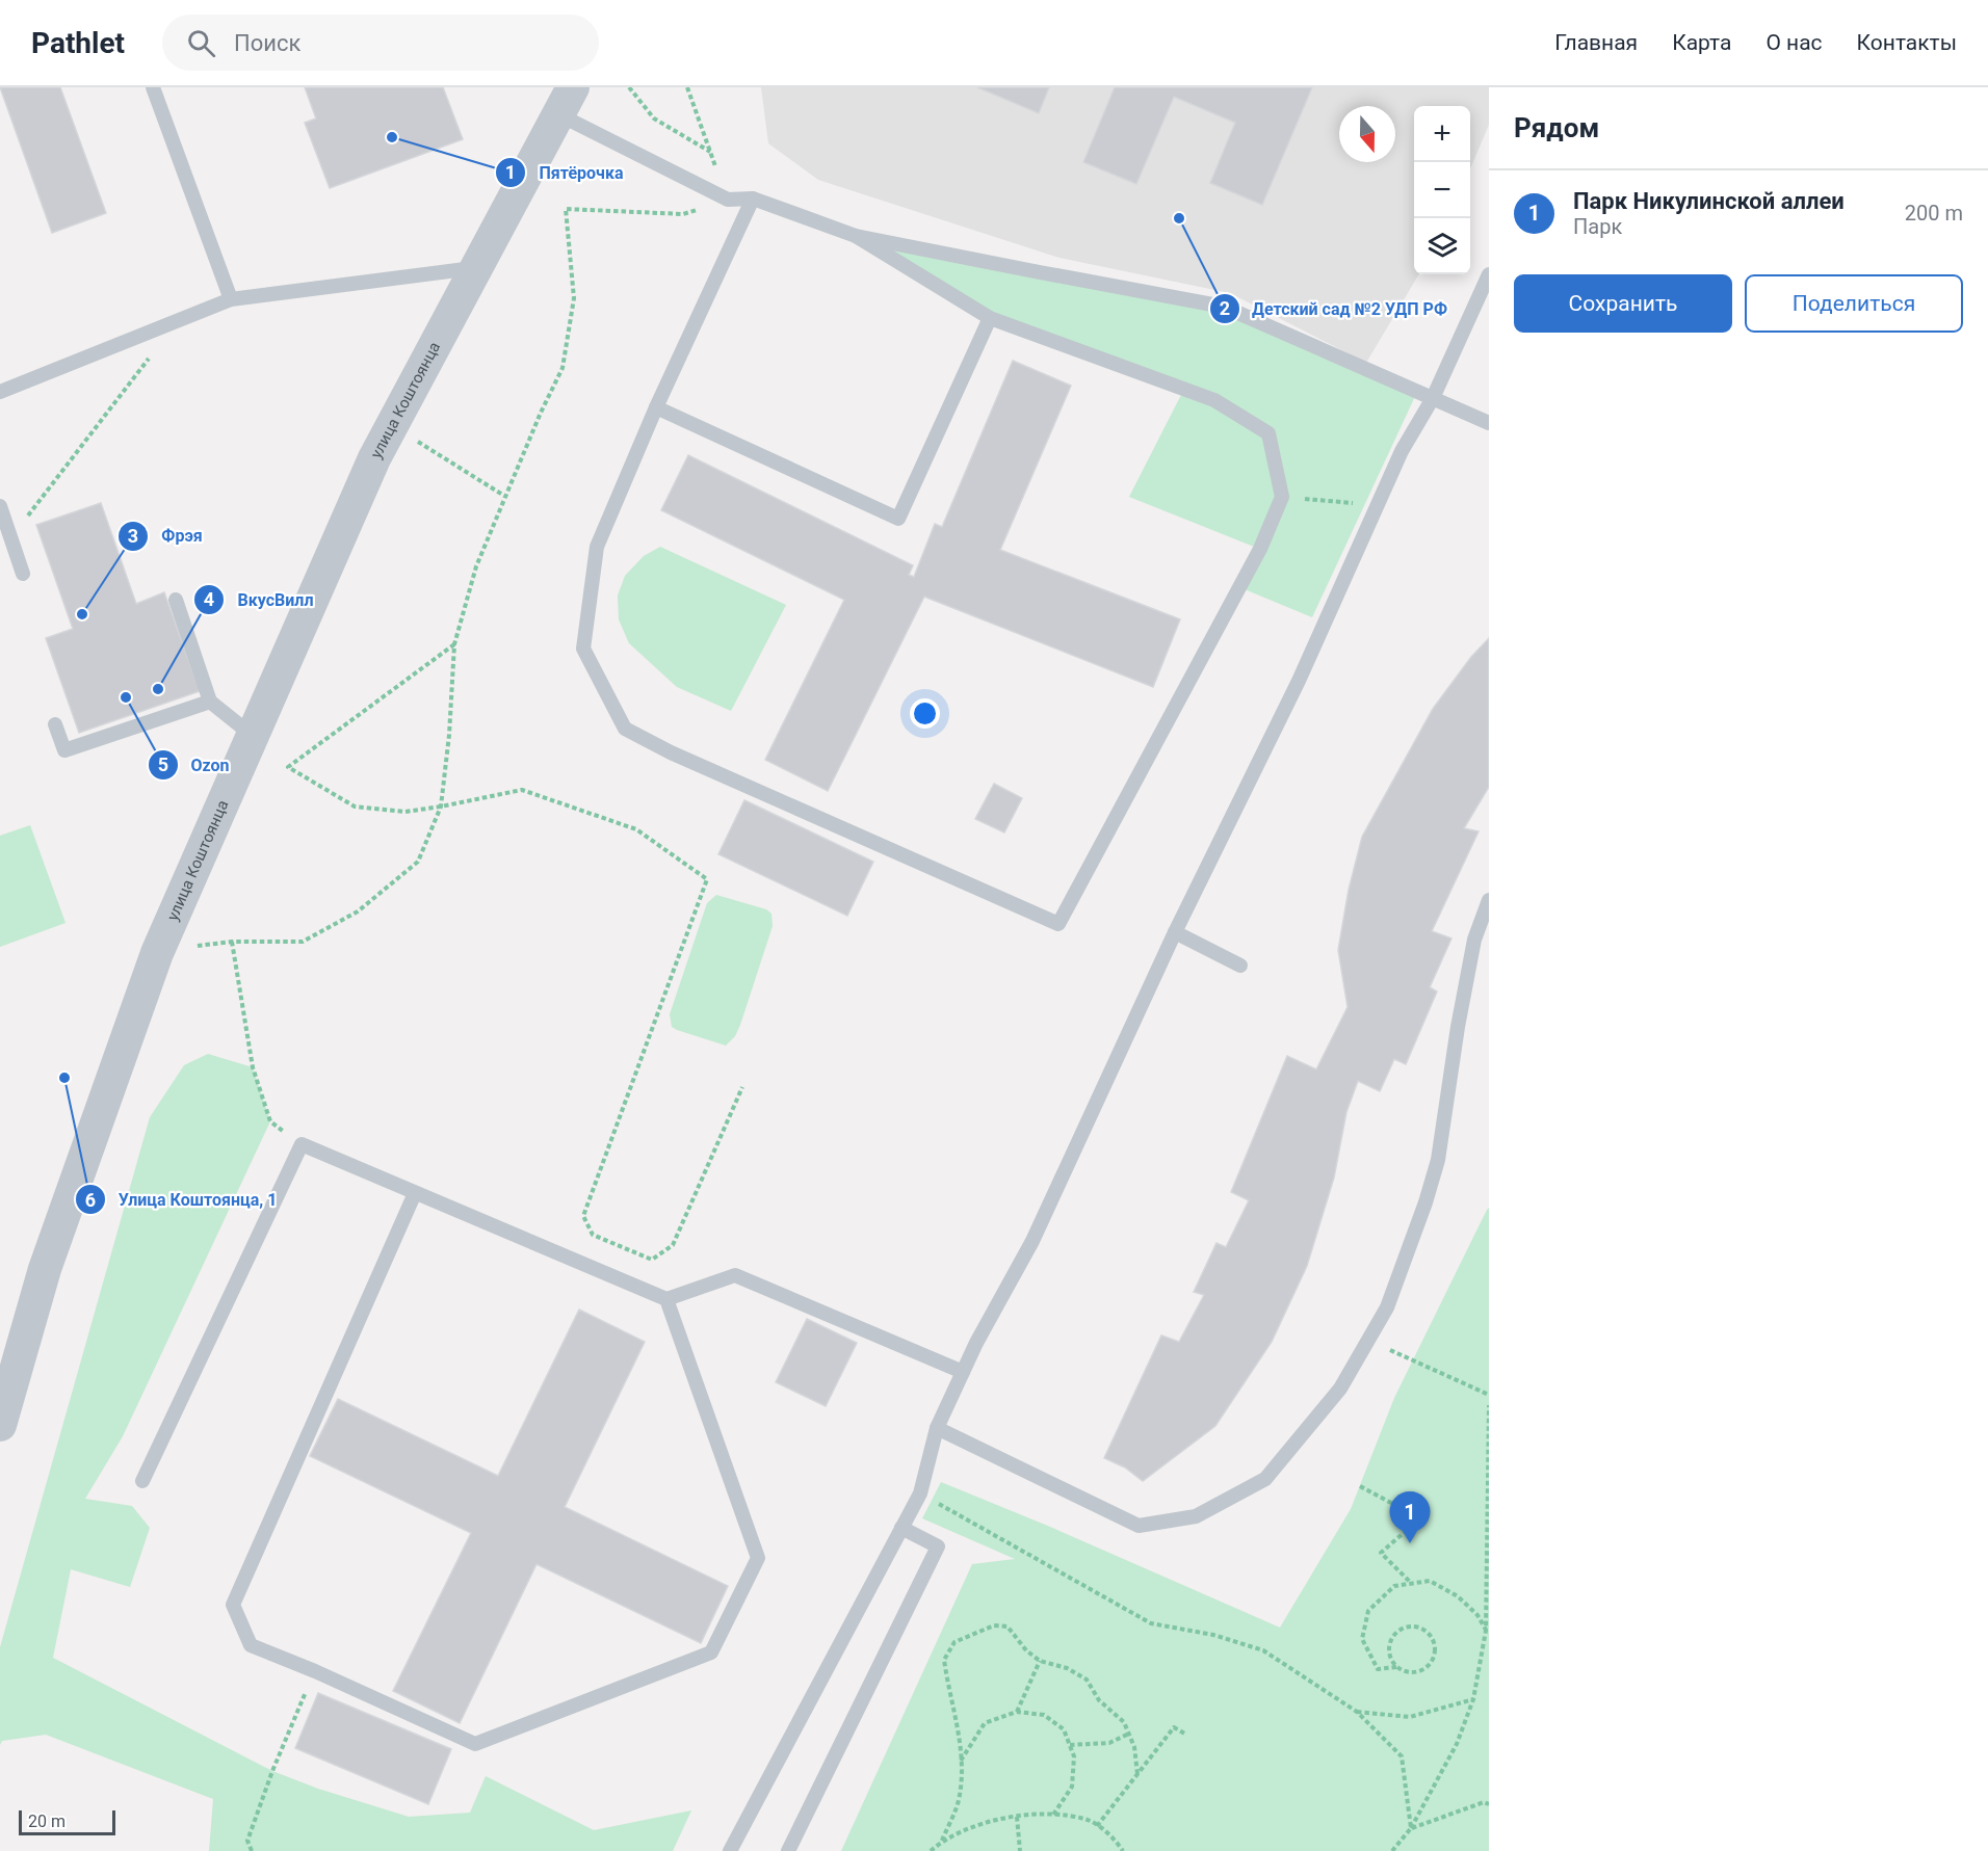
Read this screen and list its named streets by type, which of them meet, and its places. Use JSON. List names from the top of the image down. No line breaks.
{"streets":{"street":["улица Коштоянца"]},"places":["Пятёрочка","Детский сад №2 УДП РФ","Фрэя","ВкусВилл","Ozon","Улица Коштоянца, 1"],"scale_bar":"20 m","north":"bottom","page":{"header":"Pathlet","search":"Поиск","nav":["Главная","Карта","О нас","Контакты"],"heading":"Рядом","map_buttons":["+","−"],"list":[{"mark":"1","name":"Парк Никулинской аллеи","note":"Парк","value":"200 m"}],"buttons":["Сохранить","Поделиться"],"pins":"1","scale":"20 m"}}
